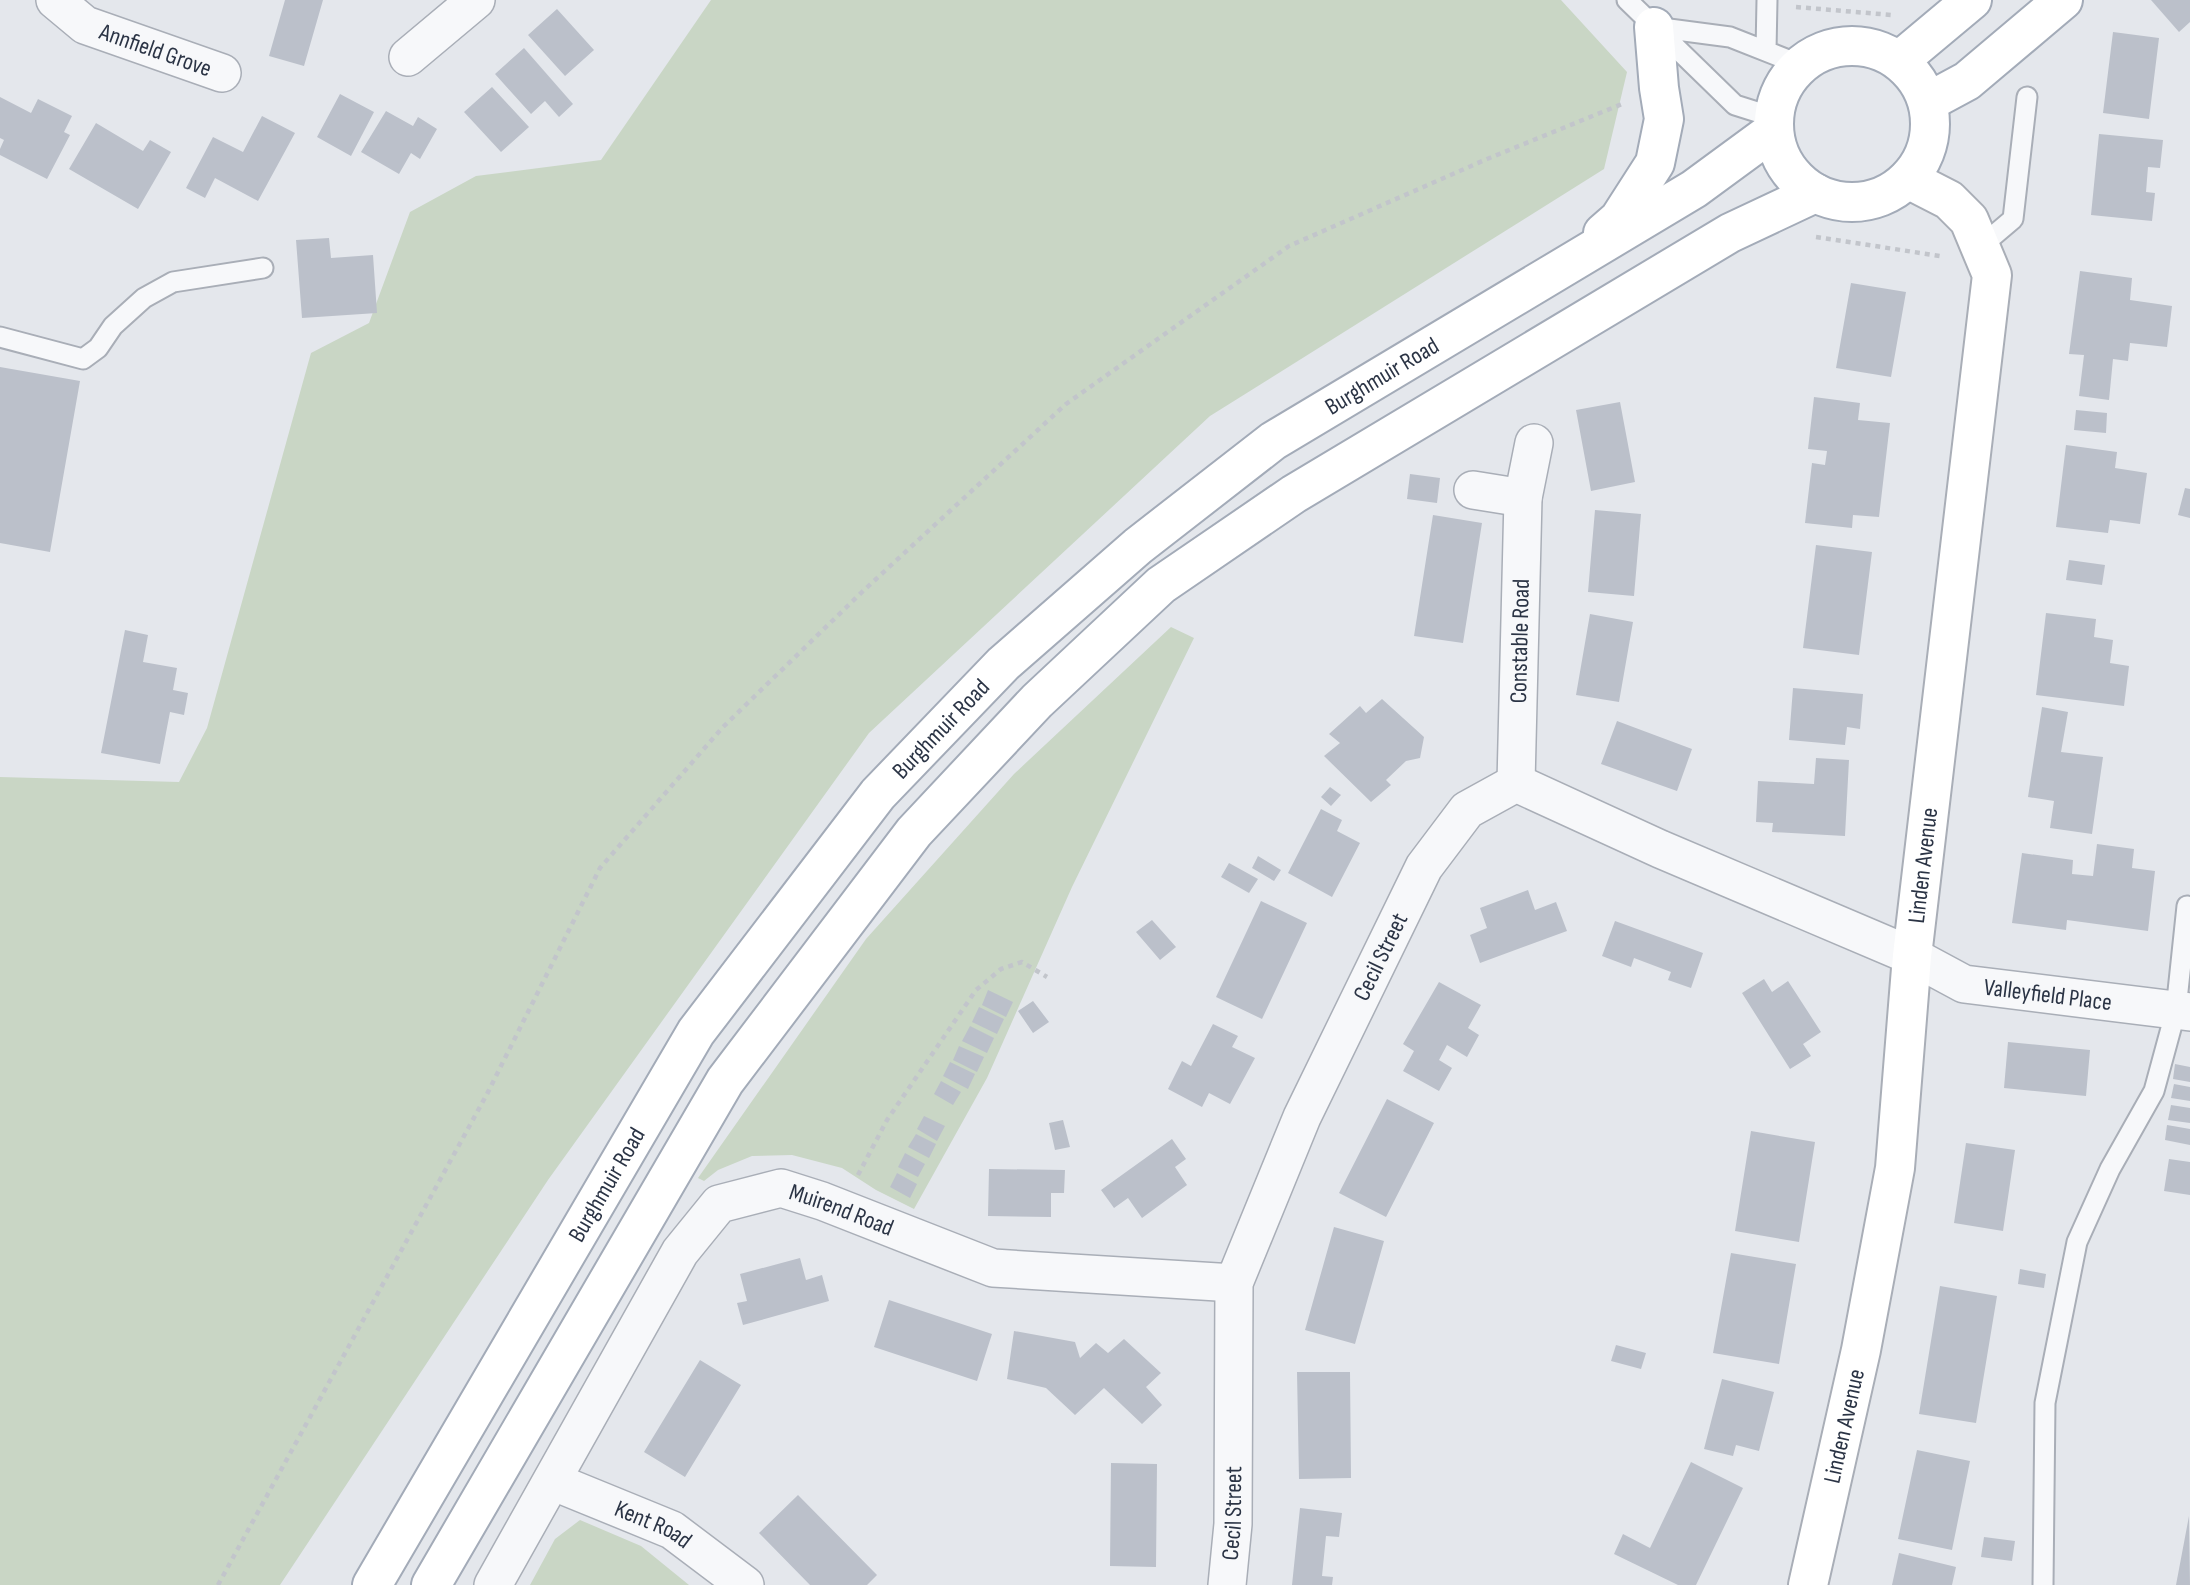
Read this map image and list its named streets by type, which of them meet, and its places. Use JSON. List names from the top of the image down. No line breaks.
{"streets":{"main road":["Burghmuir Road","Linden Avenue"],"street":["Annfield Grove","Constable Road","Cecil Street","Valleyfield Place","Muirend Road","Kent Road"]},"crossings":[["Burghmuir Road","Linden Avenue"],["Constable Road","Cecil Street"],["Linden Avenue","Valleyfield Place"],["Cecil Street","Muirend Road"],["Muirend Road","Kent Road"]]}
